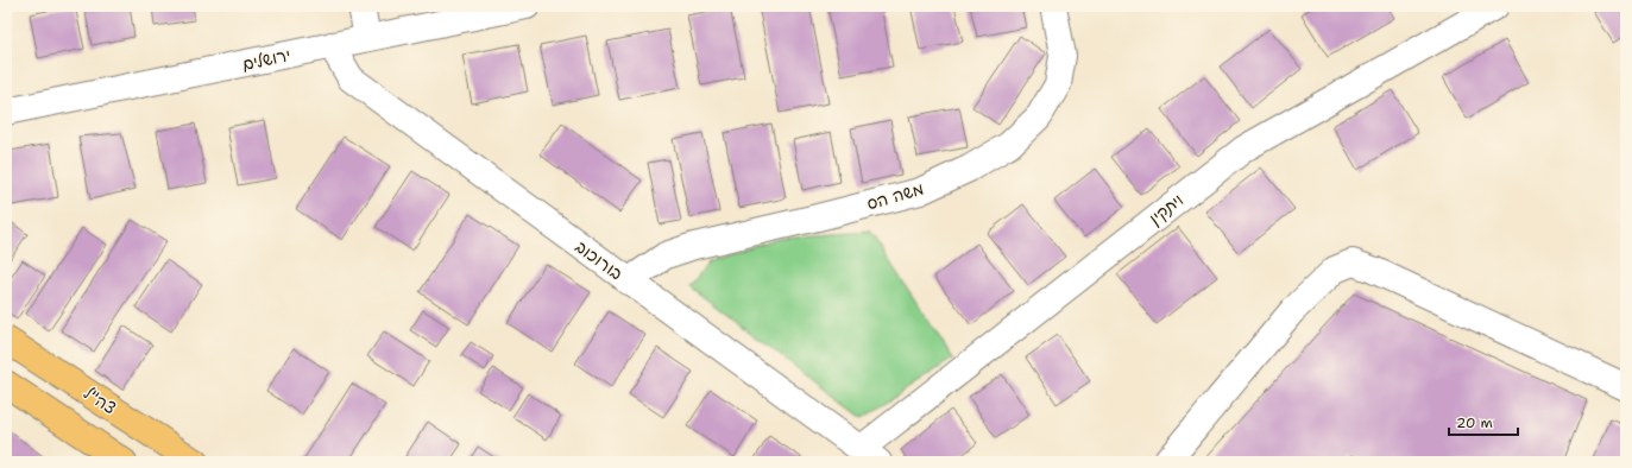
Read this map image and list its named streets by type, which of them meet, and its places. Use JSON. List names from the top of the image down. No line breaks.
{"streets":{"main road":["צה\"ל"],"street":["ירושלים","משה הס","ויתקין","בורוכוב"]},"crossings":[["ירושלים","בורוכוב"],["משה הס","בורוכוב"],["ויתקין","בורוכוב"]],"scale_bar":"20 m"}
